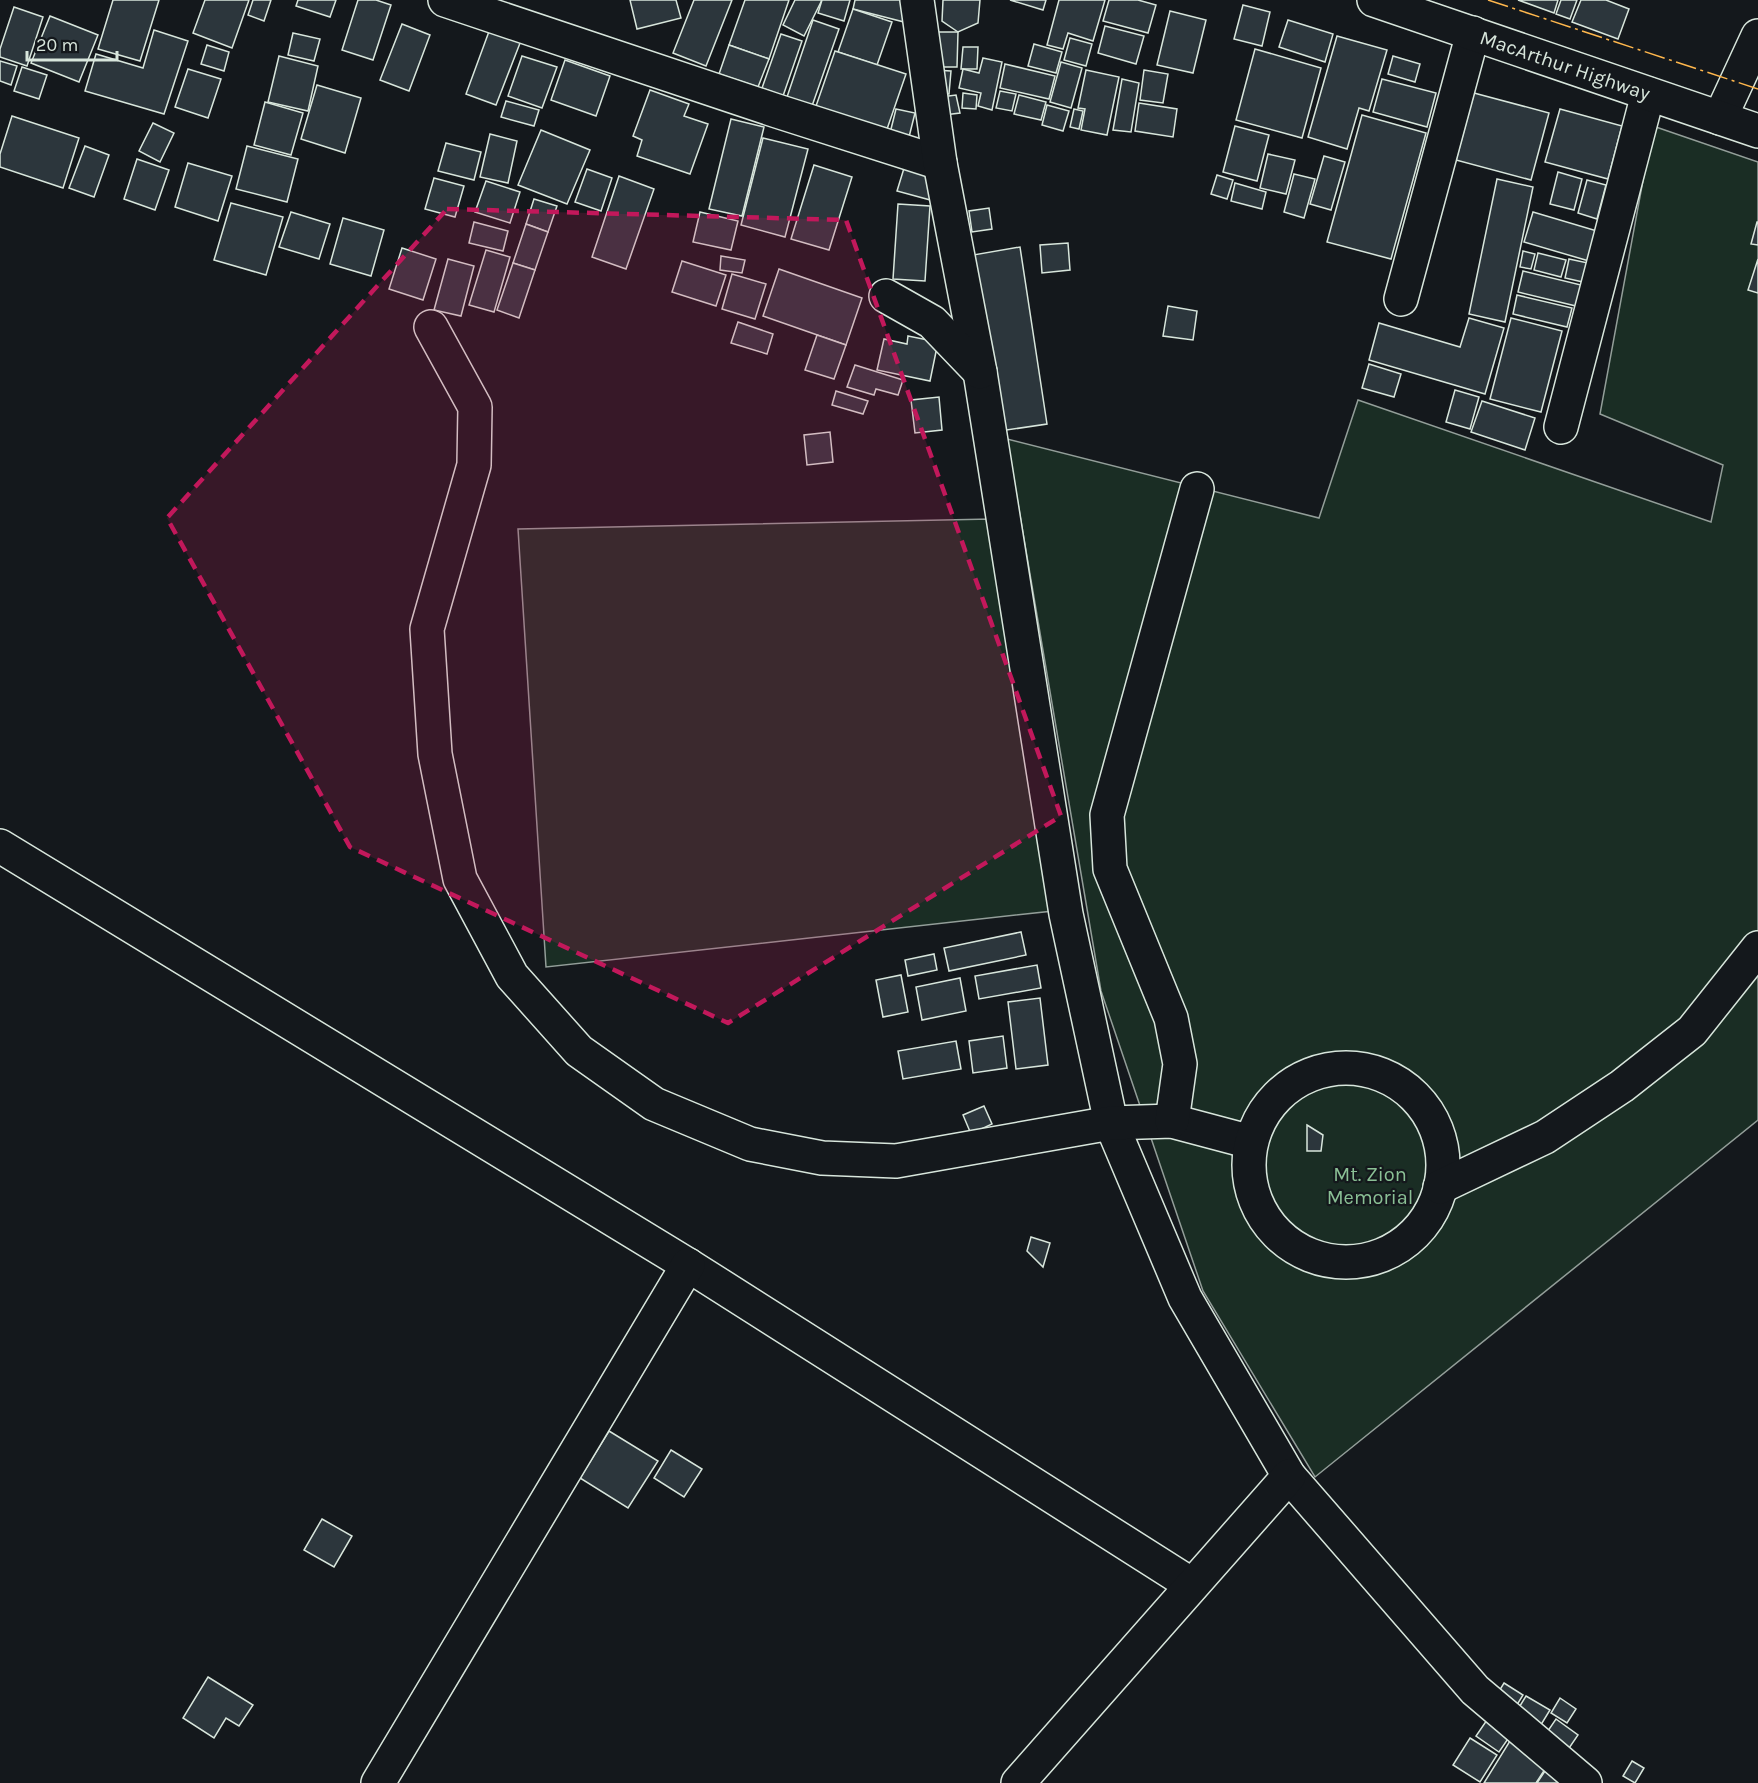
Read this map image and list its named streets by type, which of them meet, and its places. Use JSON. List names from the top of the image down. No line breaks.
{"streets":{"main road":["MacArthur Highway"]},"parks":["Mt. Zion Memorial"],"scale_bar":"20 m"}
